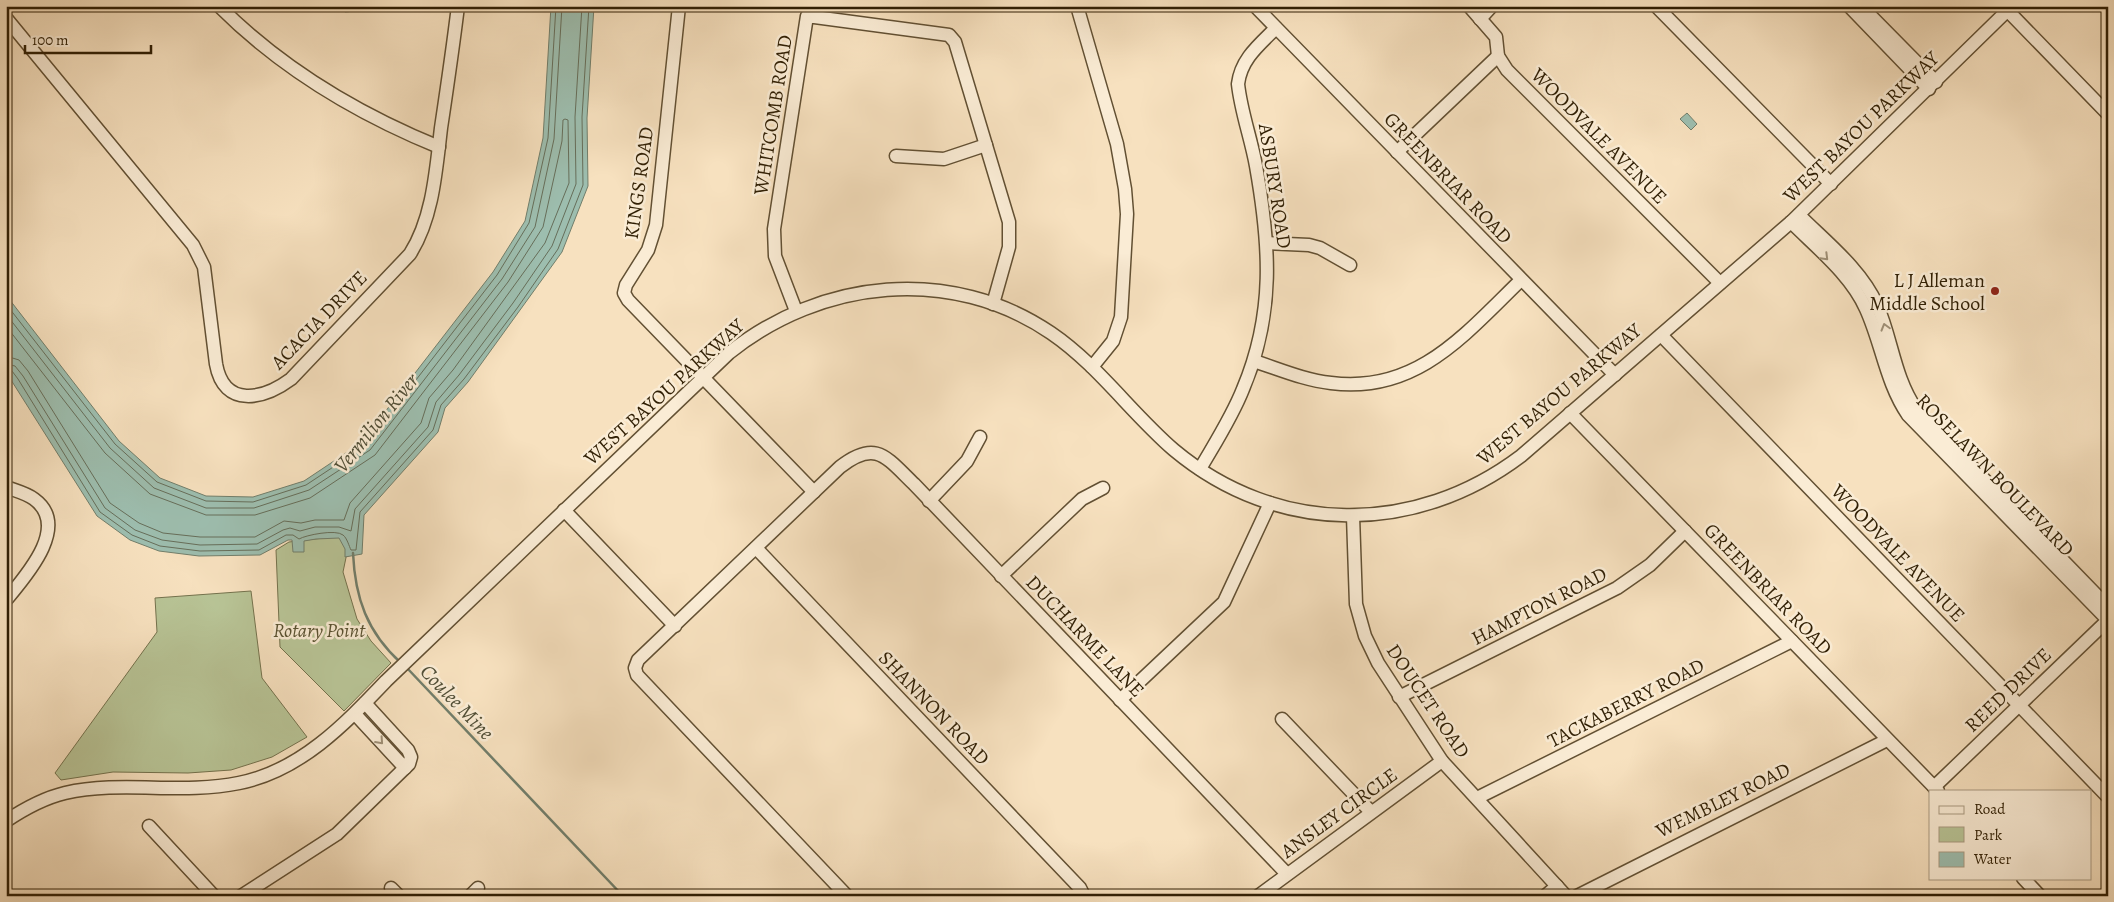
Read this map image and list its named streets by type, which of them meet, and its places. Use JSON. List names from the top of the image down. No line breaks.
{"streets":{"street":["WHITCOMB ROAD","WEST BAYOU PARKWAY","WOODVALE AVENUE","GREENBRIAR ROAD","KINGS ROAD","ASBURY ROAD","ACACIA DRIVE","ROSELAWN BOULEVARD","HAMPTON ROAD","DUCHARME LANE","REED DRIVE","DOUCET ROAD","TACKABERRY ROAD","SHANNON ROAD","WEMBLEY ROAD","ANSLEY CIRCLE"]},"crossings":[["WHITCOMB ROAD","WEST BAYOU PARKWAY"],["WEST BAYOU PARKWAY","WOODVALE AVENUE"],["WEST BAYOU PARKWAY","GREENBRIAR ROAD"],["WEST BAYOU PARKWAY","KINGS ROAD"],["WEST BAYOU PARKWAY","ASBURY ROAD"],["WEST BAYOU PARKWAY","ROSELAWN BOULEVARD"],["WEST BAYOU PARKWAY","DOUCET ROAD"],["WOODVALE AVENUE","REED DRIVE"],["GREENBRIAR ROAD","ASBURY ROAD"],["GREENBRIAR ROAD","HAMPTON ROAD"],["GREENBRIAR ROAD","REED DRIVE"],["GREENBRIAR ROAD","TACKABERRY ROAD"],["GREENBRIAR ROAD","WEMBLEY ROAD"],["KINGS ROAD","DUCHARME LANE"],["ROSELAWN BOULEVARD","REED DRIVE"],["HAMPTON ROAD","DOUCET ROAD"],["DUCHARME LANE","ANSLEY CIRCLE"],["DOUCET ROAD","TACKABERRY ROAD"],["DOUCET ROAD","ANSLEY CIRCLE"]],"water":["Vermilion River","Coulee Mine"],"parks":["Rotary Point"],"places":["L J Alleman Middle School"],"legend":["Road","Park","Water"],"scale_bar":"100 m"}
